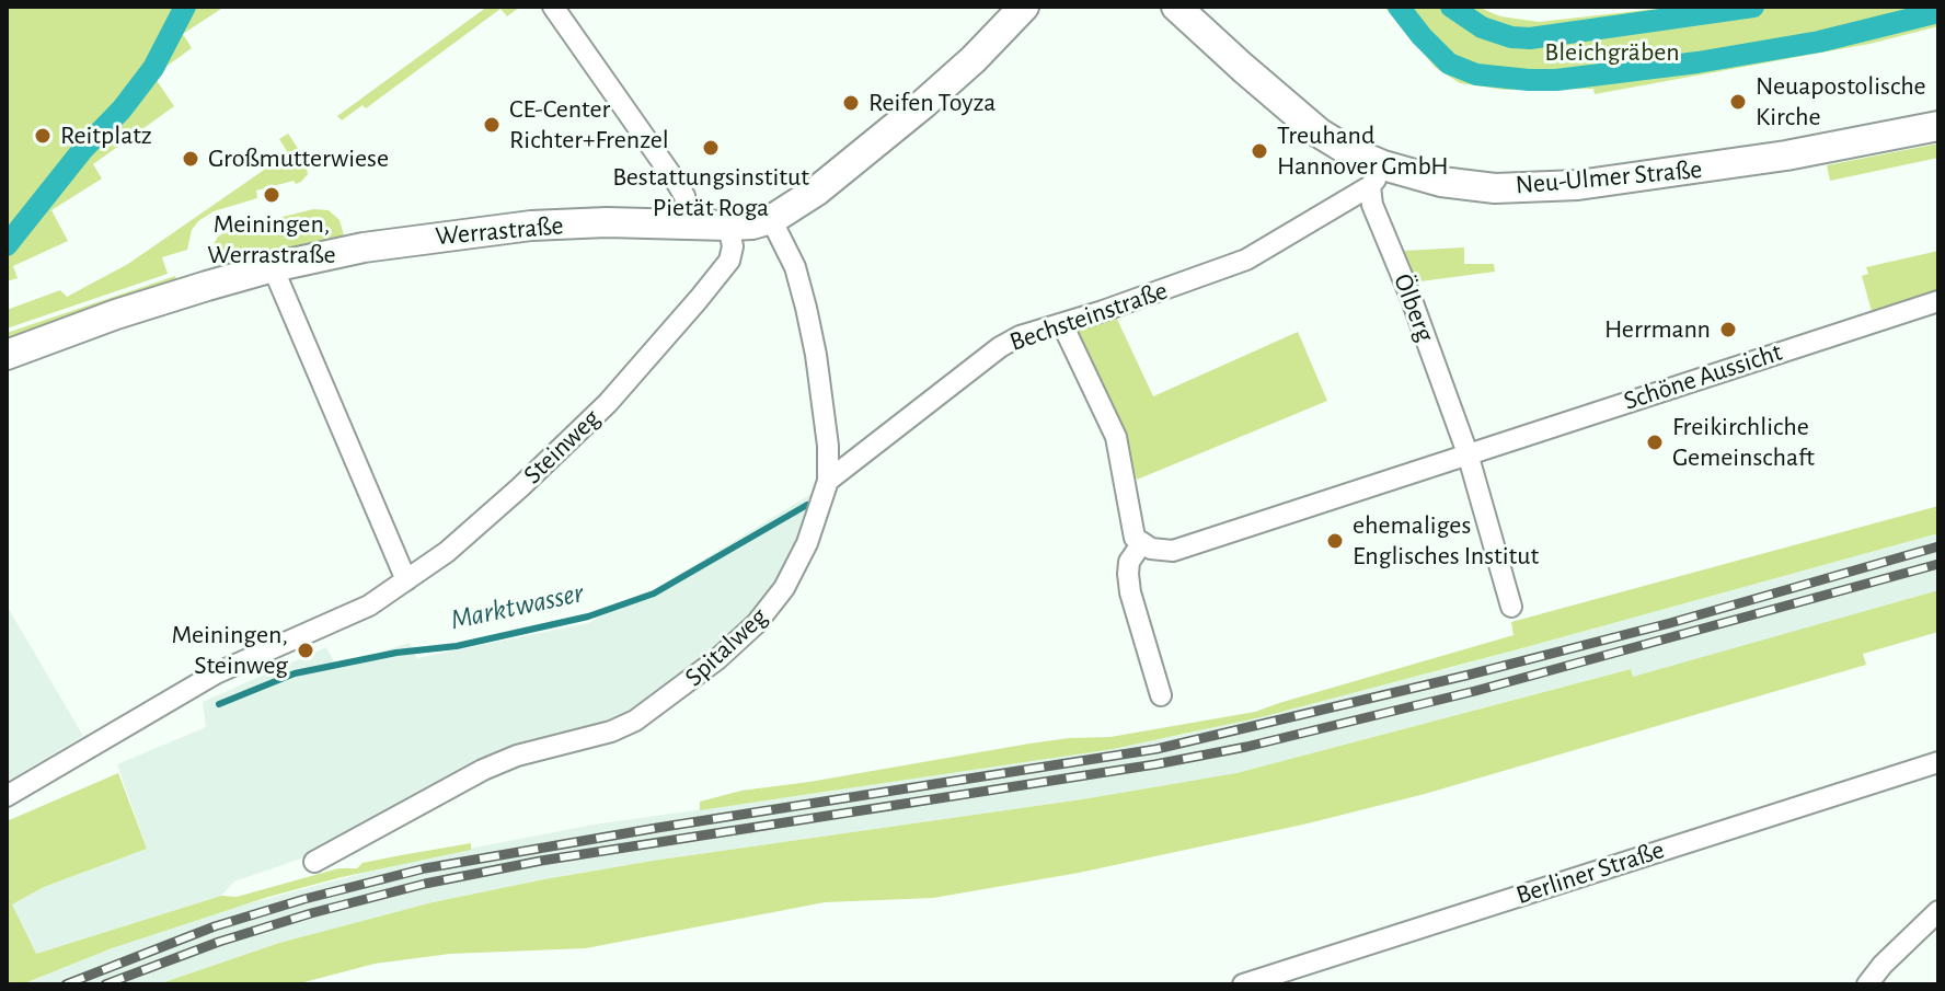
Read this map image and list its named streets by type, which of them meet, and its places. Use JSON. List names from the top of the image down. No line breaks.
{"streets":{"street":["Neu-Ulmer Straße","Werrastraße","Ölberg","Bechsteinstraße","Schöne Aussicht","Steinweg","Spitalweg","Berliner Straße"]},"crossings":[["Neu-Ulmer Straße","Ölberg"],["Neu-Ulmer Straße","Bechsteinstraße"],["Werrastraße","Steinweg"],["Ölberg","Bechsteinstraße"],["Ölberg","Schöne Aussicht"],["Bechsteinstraße","Spitalweg"]],"water":["Marktwasser"],"parks":["Bleichgräben"],"places":["Neuapostolische Kirche","Reifen Toyza","CE-Center Richter+Frenzel","Reitplatz","Bestattungsinstitut Pietät Roga","Treuhand Hannover GmbH","Großmutterwiese","Meiningen, Werrastraße","Herrmann","Freikirchliche Gemeinschaft","ehemaliges Englisches Institut","Meiningen, Steinweg"]}
